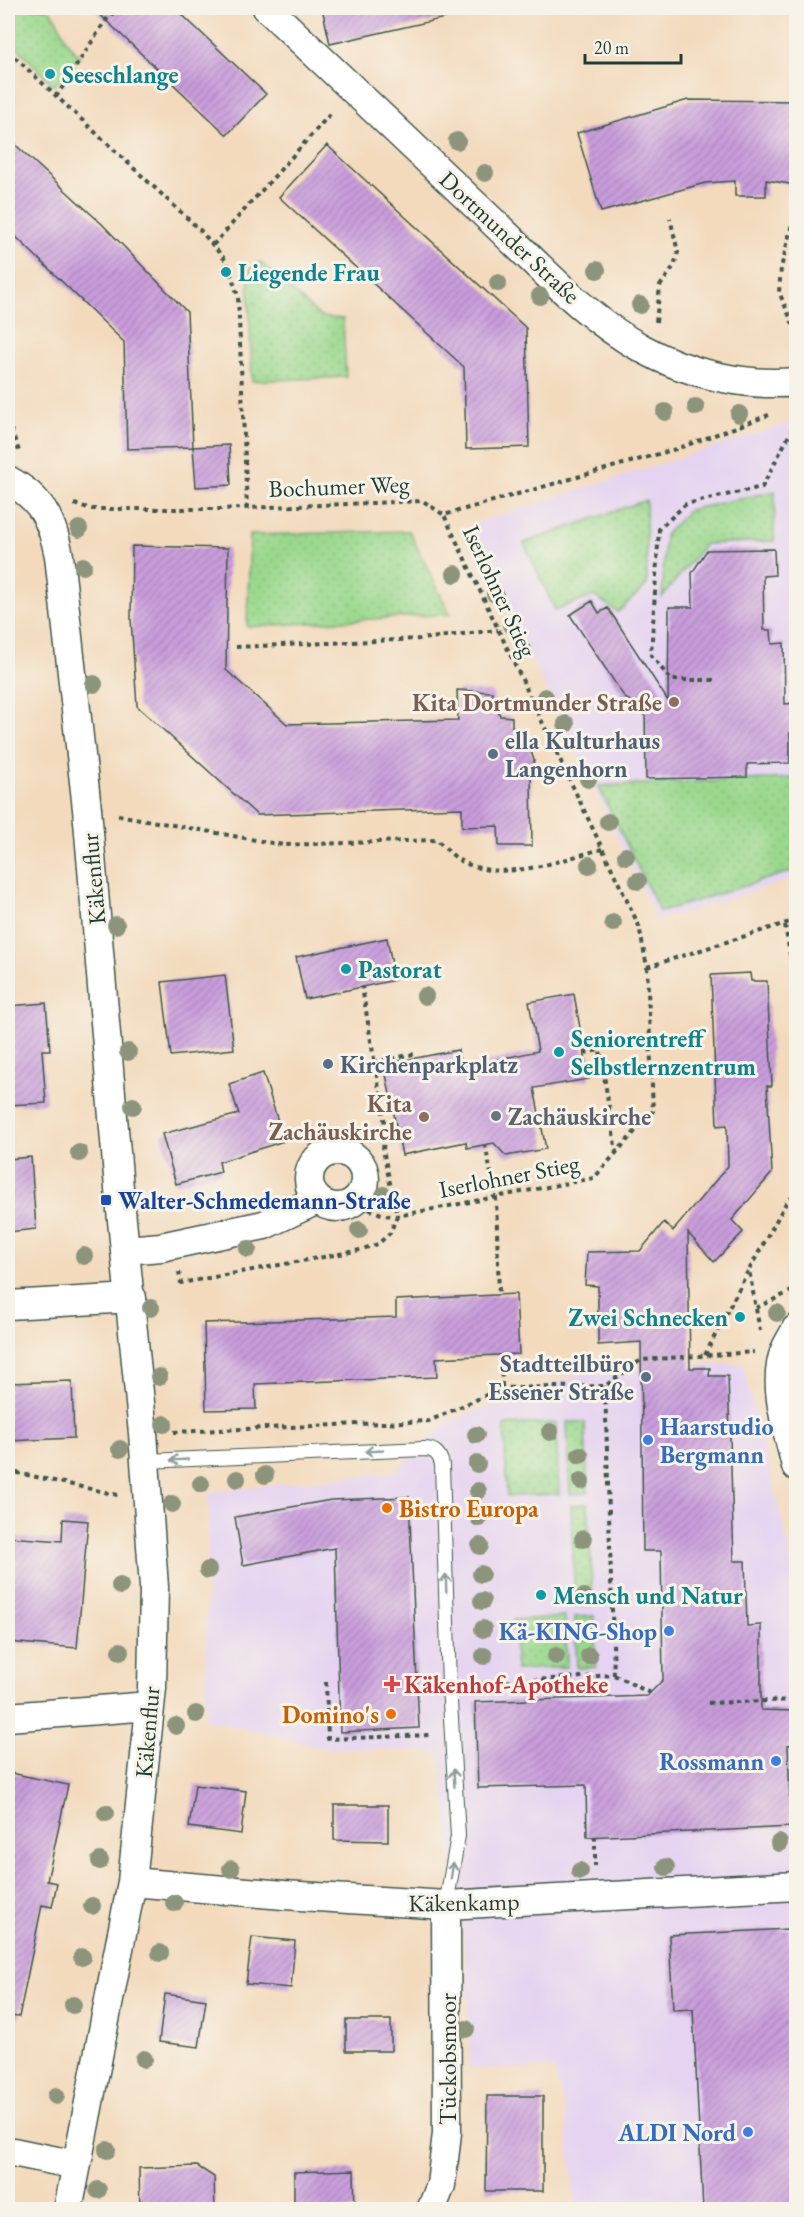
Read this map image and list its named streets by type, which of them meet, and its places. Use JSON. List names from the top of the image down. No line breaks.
{"streets":{"street":["Dortmunder Straße","Käkenflur","Käkenkamp","Tückobsmoor"],"path":["Bochumer Weg","Iserlohner Stieg"]},"crossings":[["Bochumer Weg","Iserlohner Stieg"],["Bochumer Weg","Käkenflur"],["Käkenflur","Käkenkamp"],["Käkenkamp","Tückobsmoor"]],"places":{"other":["Seeschlange","Liegende Frau","Kita Dortmunder Straße","ella Kulturhaus Langenhorn","Pastorat","Seniorentreff Selbstlernzentrum","Kirchenparkplatz","Zachäuskirche","Kita Zachäuskirche","Zwei Schnecken","Stadtteilbüro Essener Straße","Haarstudio Bergmann","Bistro Europa","Mensch und Natur","Kä-KING-Shop","Domino's","Rossmann","ALDI Nord"],"transit":["Walter-Schmedemann-Straße"],"health":["Käkenhof-Apotheke"]},"scale_bar":"20 m"}
